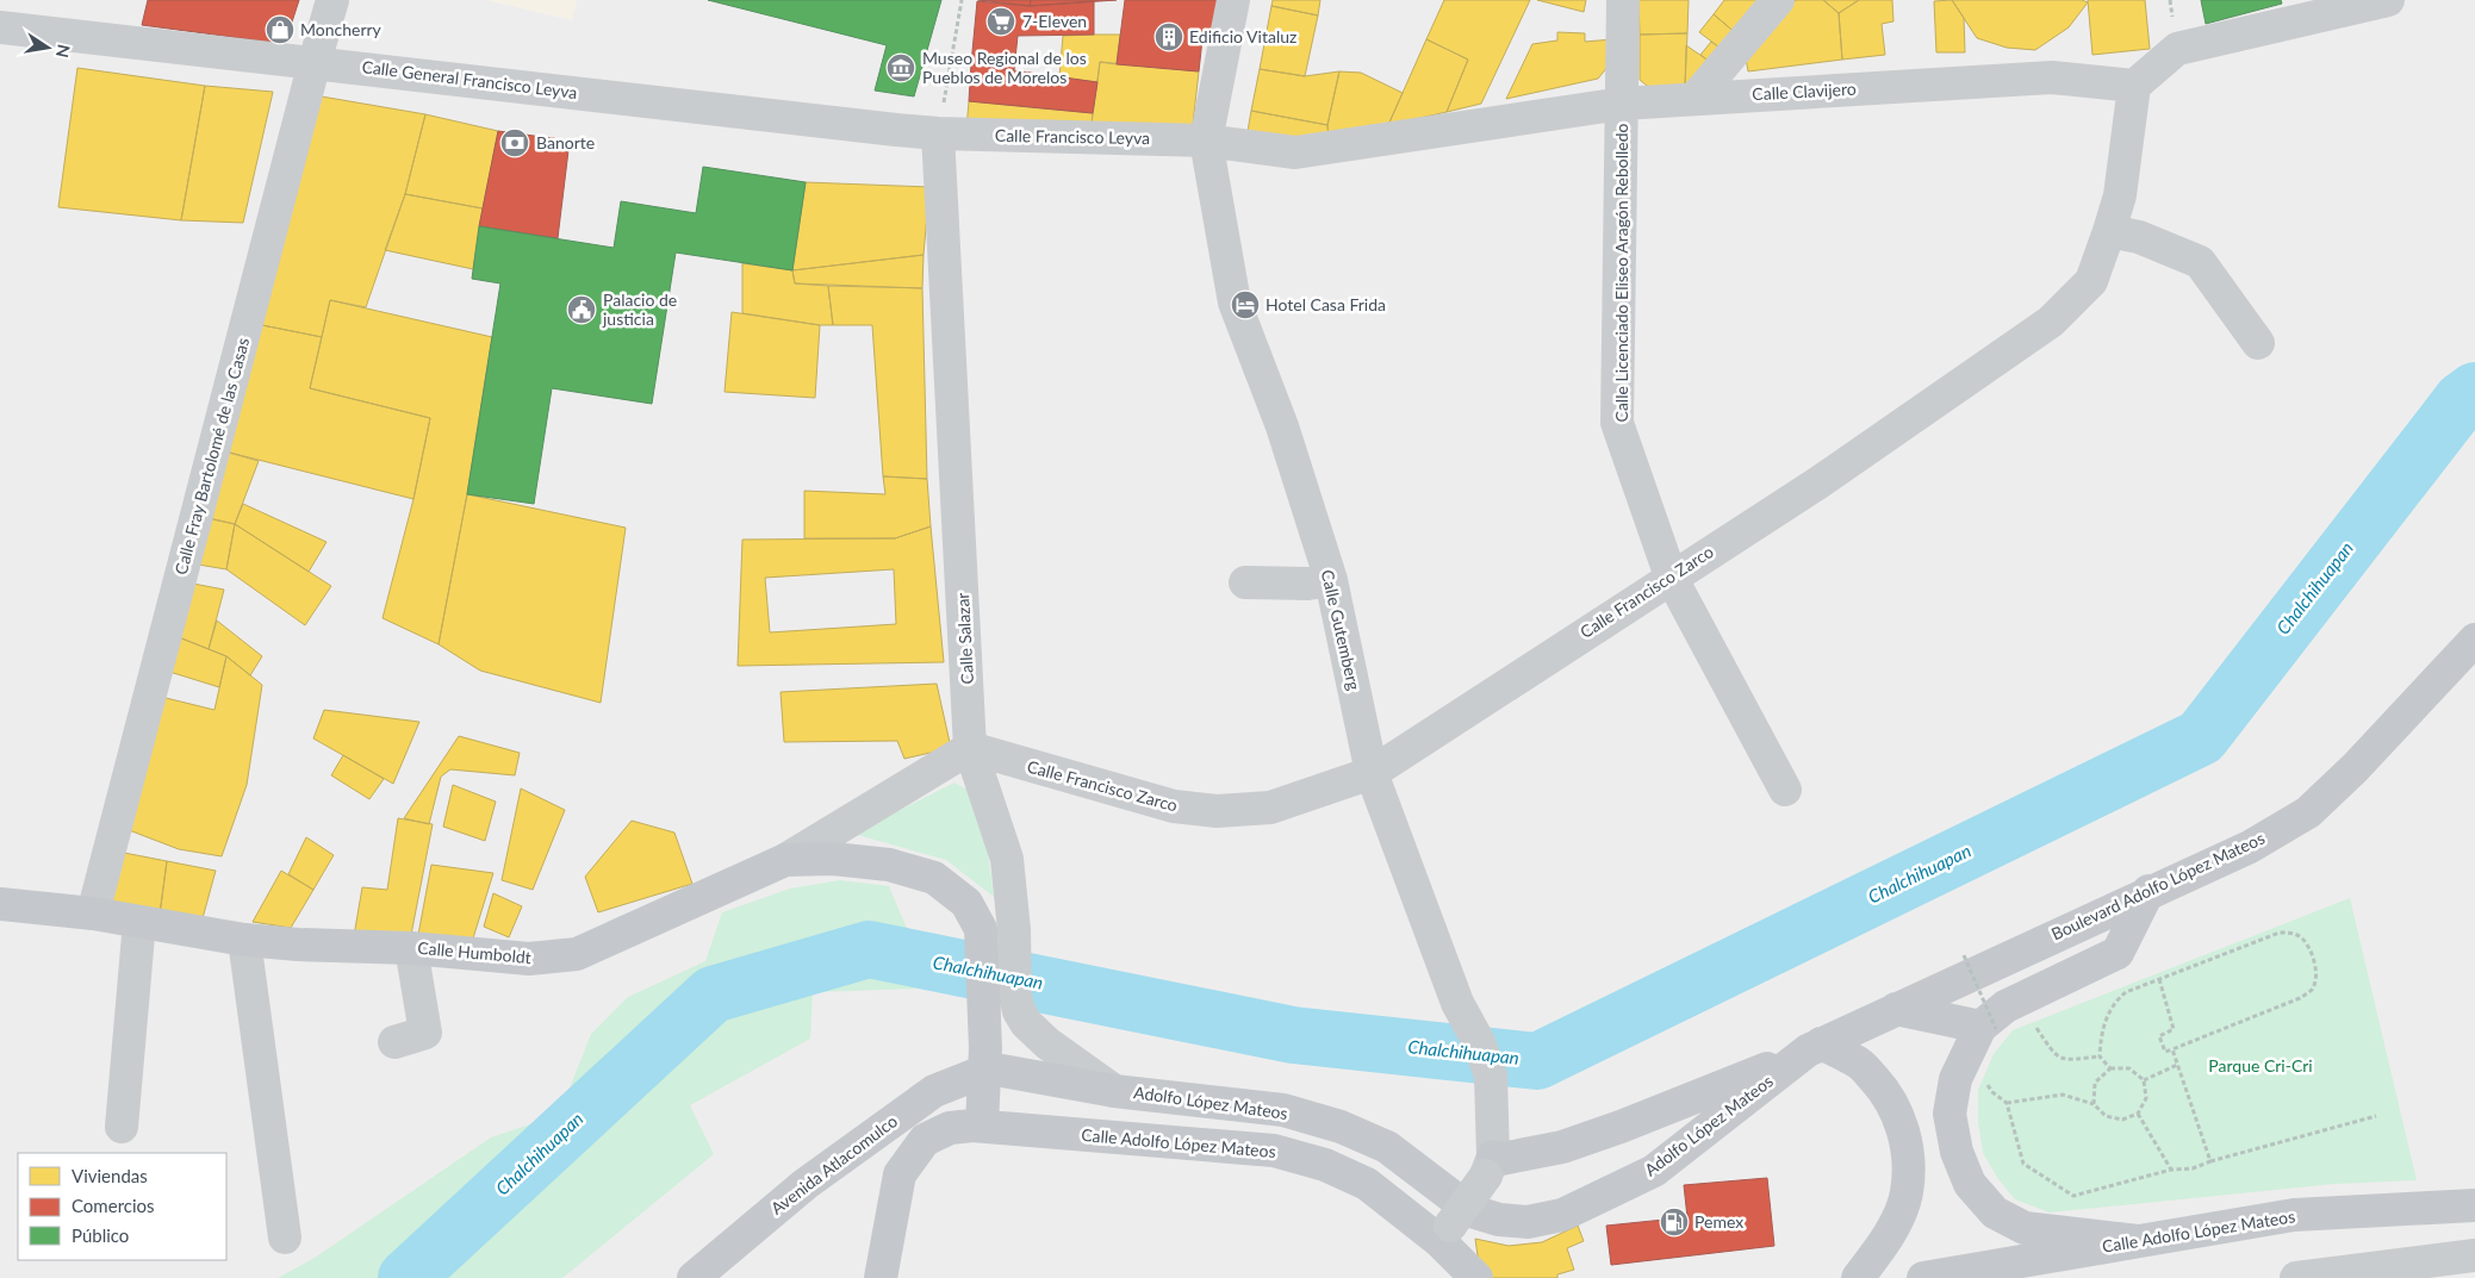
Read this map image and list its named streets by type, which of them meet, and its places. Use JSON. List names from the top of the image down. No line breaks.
{"streets":{"main road":["Boulevard Adolfo López Mateos","Calle Humboldt","Adolfo López Mateos","Calle Adolfo López Mateos","Avenida Atlacomulco"],"street":["Calle General Francisco Leyva","Calle Clavijero","Calle Francisco Leyva","Calle Licenciado Eliseo Aragón Rebolledo","Calle Fray Bartolomé de las Casas","Calle Francisco Zarco","Calle Gutemberg","Calle Salazar"]},"crossings":[["Calle General Francisco Leyva","Calle Francisco Leyva"],["Calle General Francisco Leyva","Calle Fray Bartolomé de las Casas"],["Calle General Francisco Leyva","Calle Salazar"],["Calle Clavijero","Calle Francisco Leyva"],["Calle Clavijero","Calle Licenciado Eliseo Aragón Rebolledo"],["Calle Clavijero","Calle Francisco Zarco"],["Calle Clavijero","Calle Gutemberg"],["Calle Francisco Leyva","Calle Gutemberg"],["Calle Francisco Leyva","Calle Salazar"],["Calle Licenciado Eliseo Aragón Rebolledo","Calle Francisco Zarco"],["Calle Fray Bartolomé de las Casas","Calle Humboldt"],["Calle Francisco Zarco","Calle Gutemberg"],["Calle Francisco Zarco","Calle Salazar"],["Calle Francisco Zarco","Calle Humboldt"],["Calle Salazar","Calle Humboldt"],["Calle Salazar","Adolfo López Mateos"],["Boulevard Adolfo López Mateos","Adolfo López Mateos"],["Adolfo López Mateos","Avenida Atlacomulco"]],"water":["Chalchihuapan"],"parks":["Parque Cri-Cri"],"places":{"supermarket":["7-Eleven"],"shop":["Moncherry"],"building":["Edificio Vitaluz"],"museum":["Museo Regional de los Pueblos de Morelos"],"bank":["Banorte"],"hotel":["Hotel Casa Frida"],"public building":["Palacio de justicia"],"fuel station":["Pemex"]},"legend":["Viviendas","Comercios","Público"],"north":"right"}
